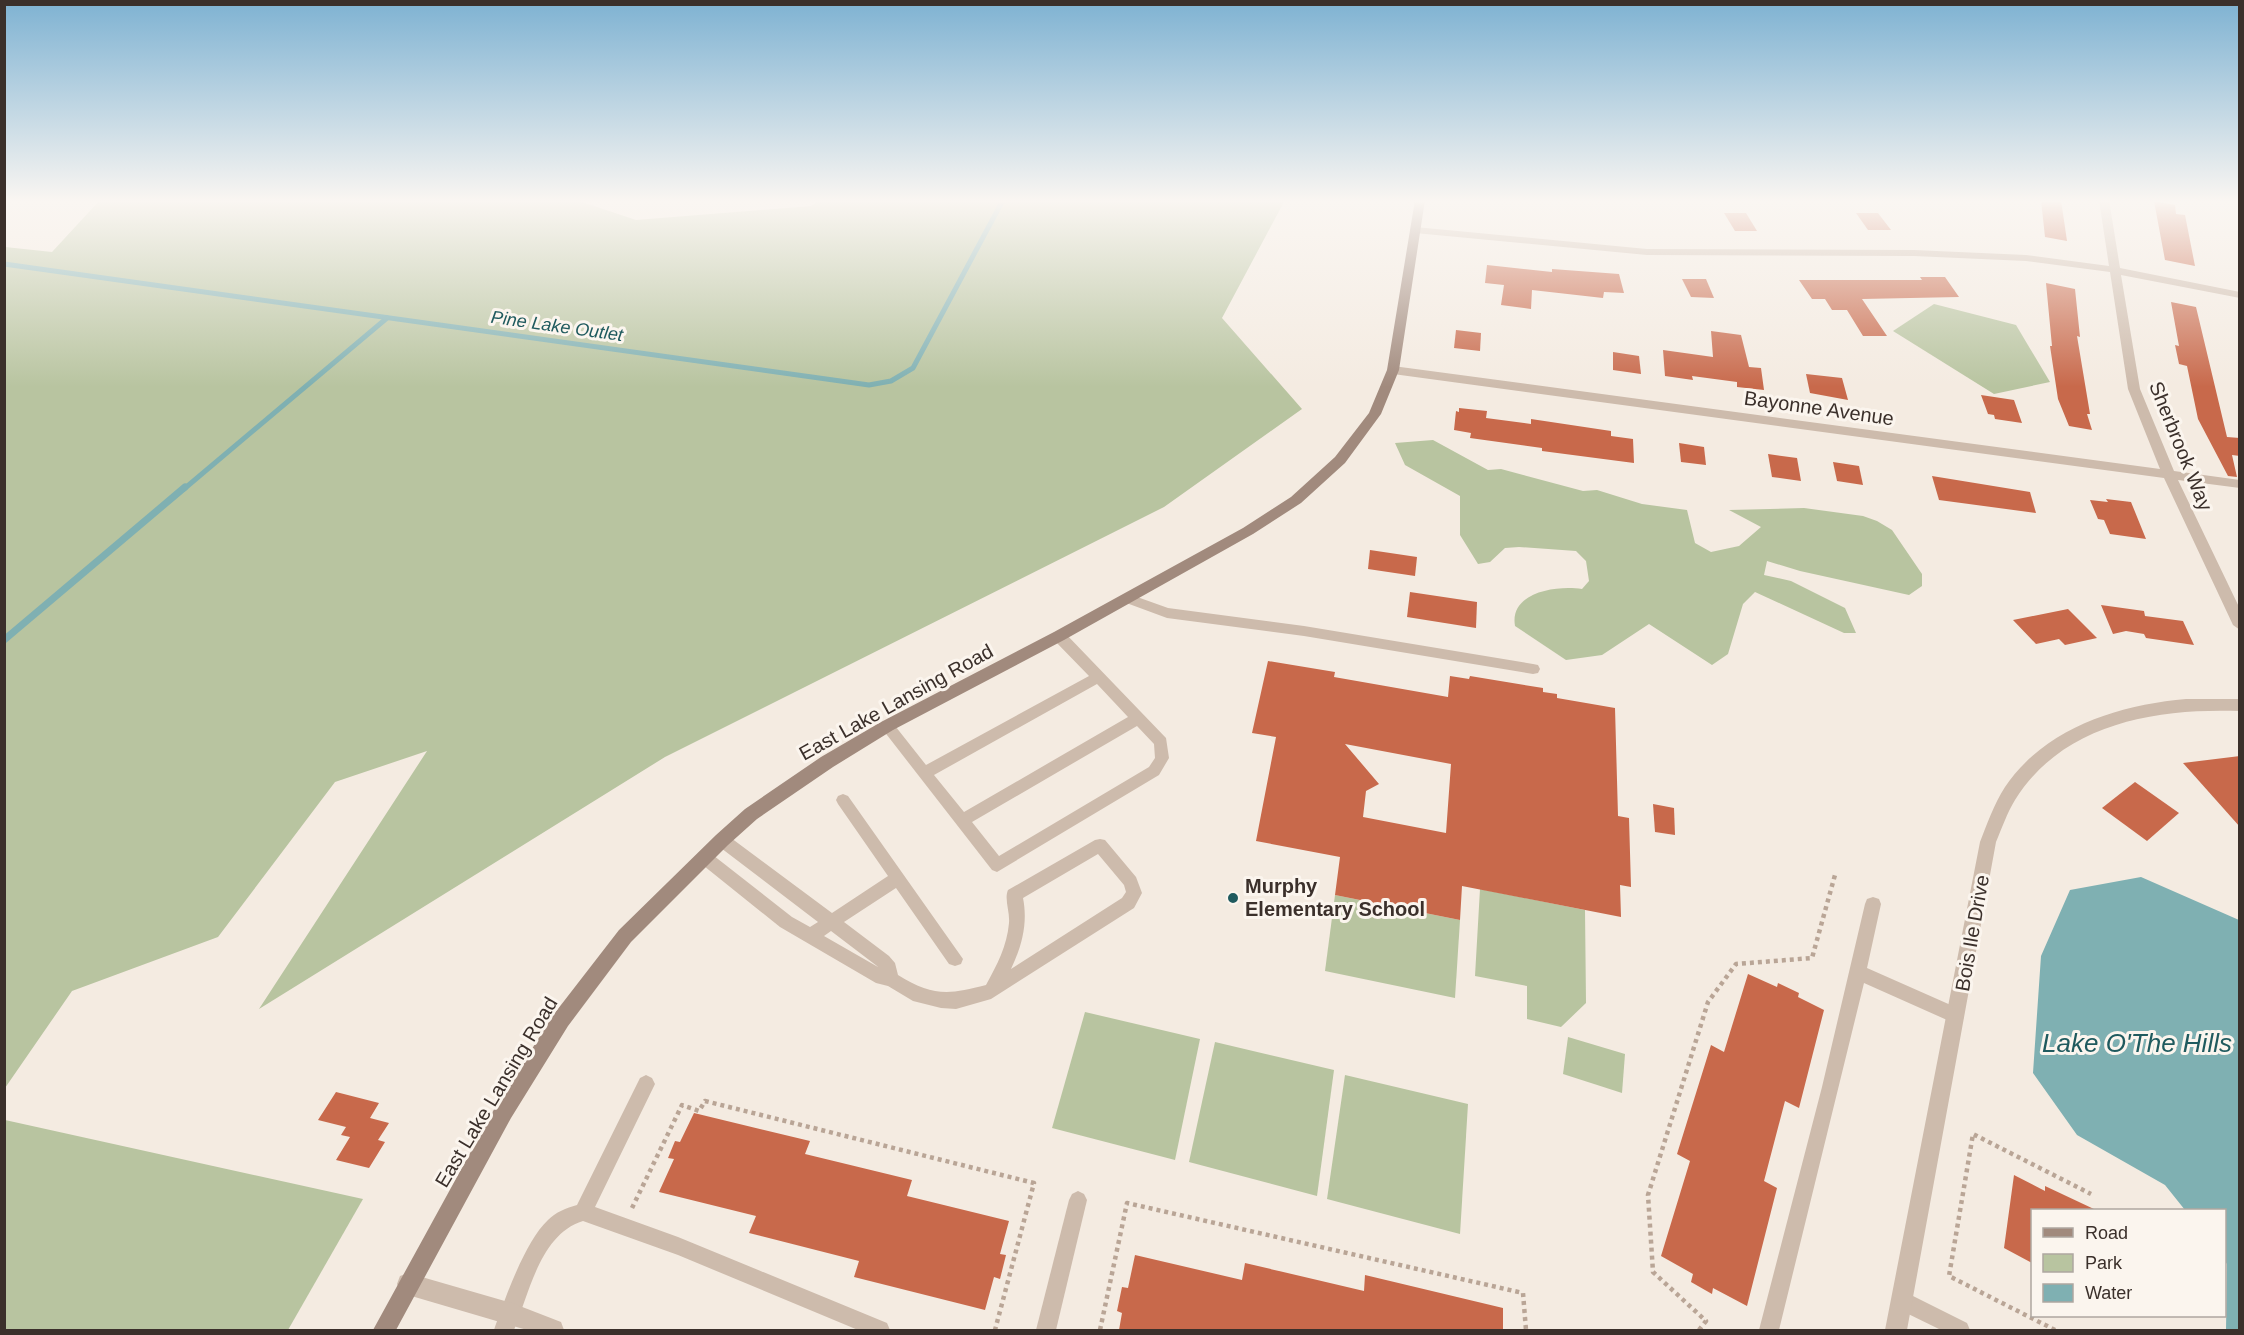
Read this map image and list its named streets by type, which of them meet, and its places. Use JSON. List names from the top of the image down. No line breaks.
{"streets":{"street":["Bayonne Avenue","Sherbrook Way","East Lake Lansing Road","Bois Ile Drive"]},"crossings":[["Bayonne Avenue","Sherbrook Way"],["Bayonne Avenue","East Lake Lansing Road"]],"water":["Pine Lake Outlet","Lake O'The Hills"],"places":["Murphy Elementary School"],"legend":["Road","Park","Water"]}
